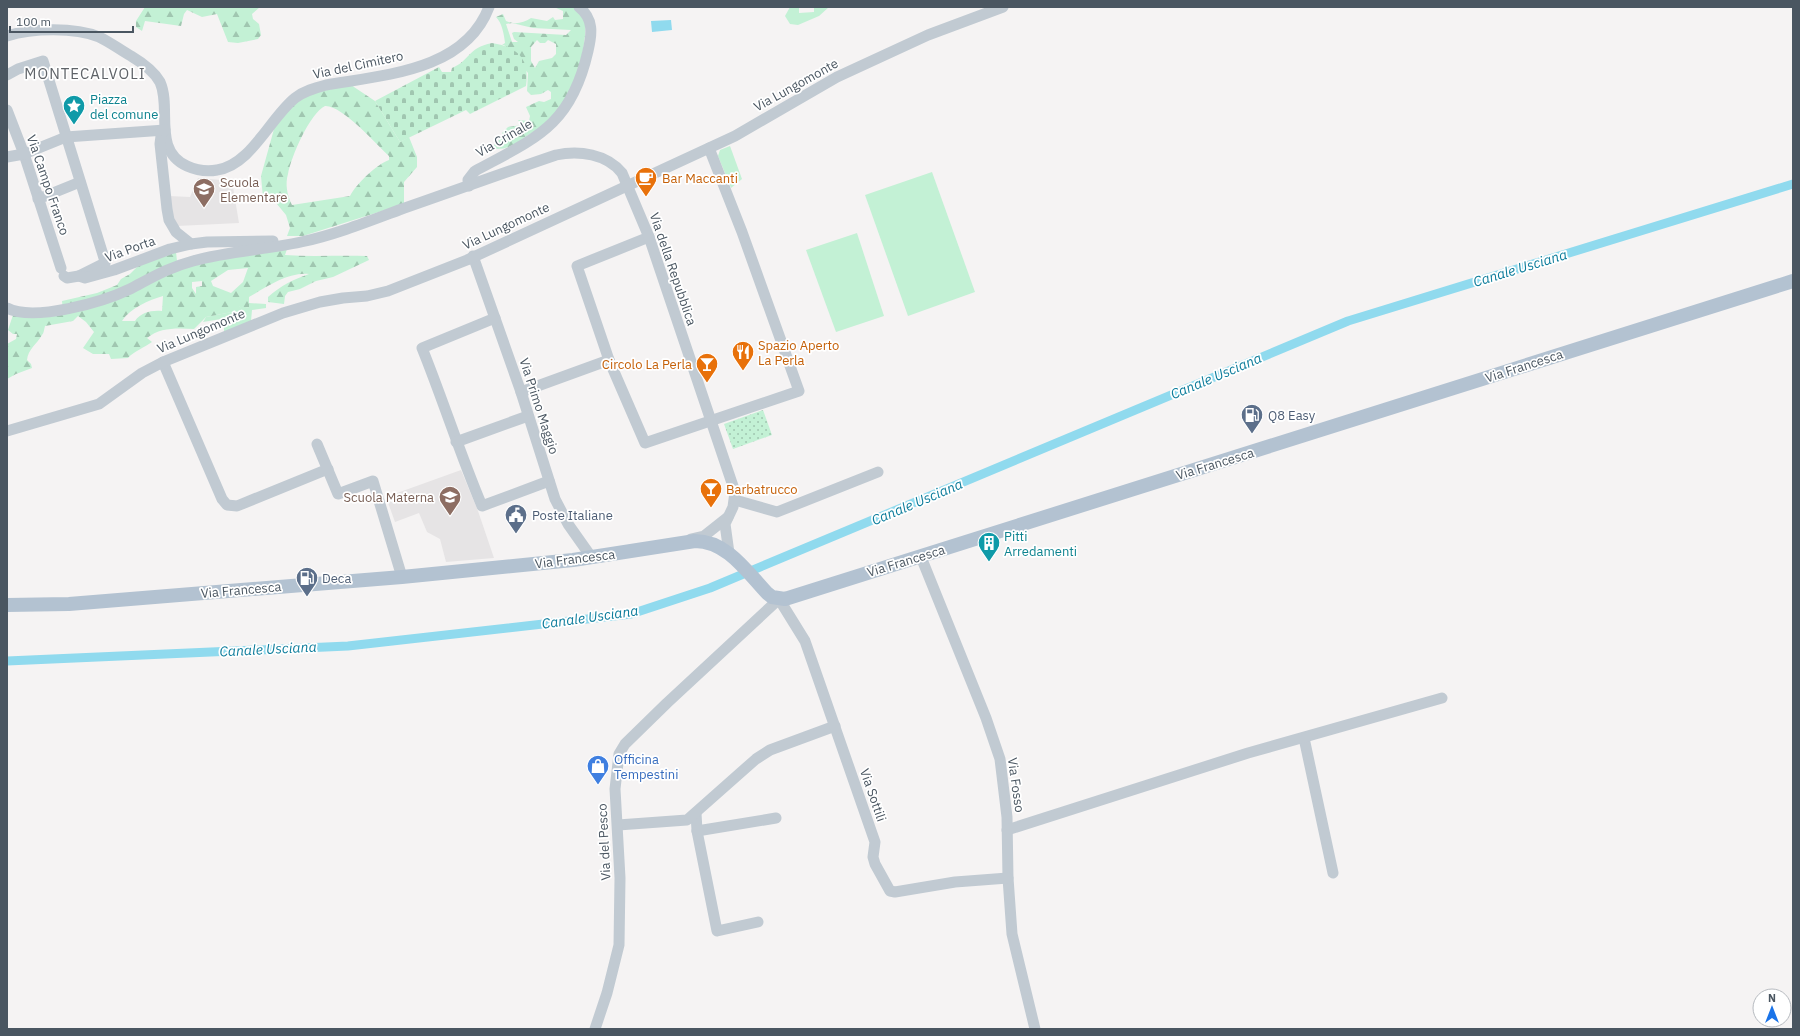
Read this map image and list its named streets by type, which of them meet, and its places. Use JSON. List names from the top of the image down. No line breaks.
{"streets":{"main road":["Via Francesca"],"street":["Via del Cimitero","Via Lungomonte","Via Crinale","Via Campo Franco","Via Porta","Via della Repubblica","Via Primo Maggio","Via Fosso","Via Sottili","Via del Pesco"]},"crossings":[["Via Lungomonte","Via della Repubblica"],["Via Lungomonte","Via Primo Maggio"],["Via Crinale","Via della Repubblica"],["Via Campo Franco","Via Porta"],["Via Porta","Via della Repubblica"],["Via Francesca","Via Primo Maggio"],["Via Francesca","Via Fosso"],["Via Francesca","Via Sottili"],["Via Francesca","Via del Pesco"],["Via Fosso","Via Sottili"],["Via Sottili","Via del Pesco"]],"districts":["MONTECALVOLI"],"water":["Canale Usciana"],"places":{"place":["Piazza del comune"],"cafe":["Bar Maccanti"],"school or university":["Scuola Elementare","Scuola Materna"],"restaurant":["Spazio Aperto La Perla"],"bar":["Circolo La Perla","Barbatrucco"],"fuel station":["Q8 Easy","Deca"],"public building":["Poste Italiane"],"building":["Pitti Arredamenti"],"shop":["Officina Tempestini"]},"scale_bar":"100 m","north":"top"}
